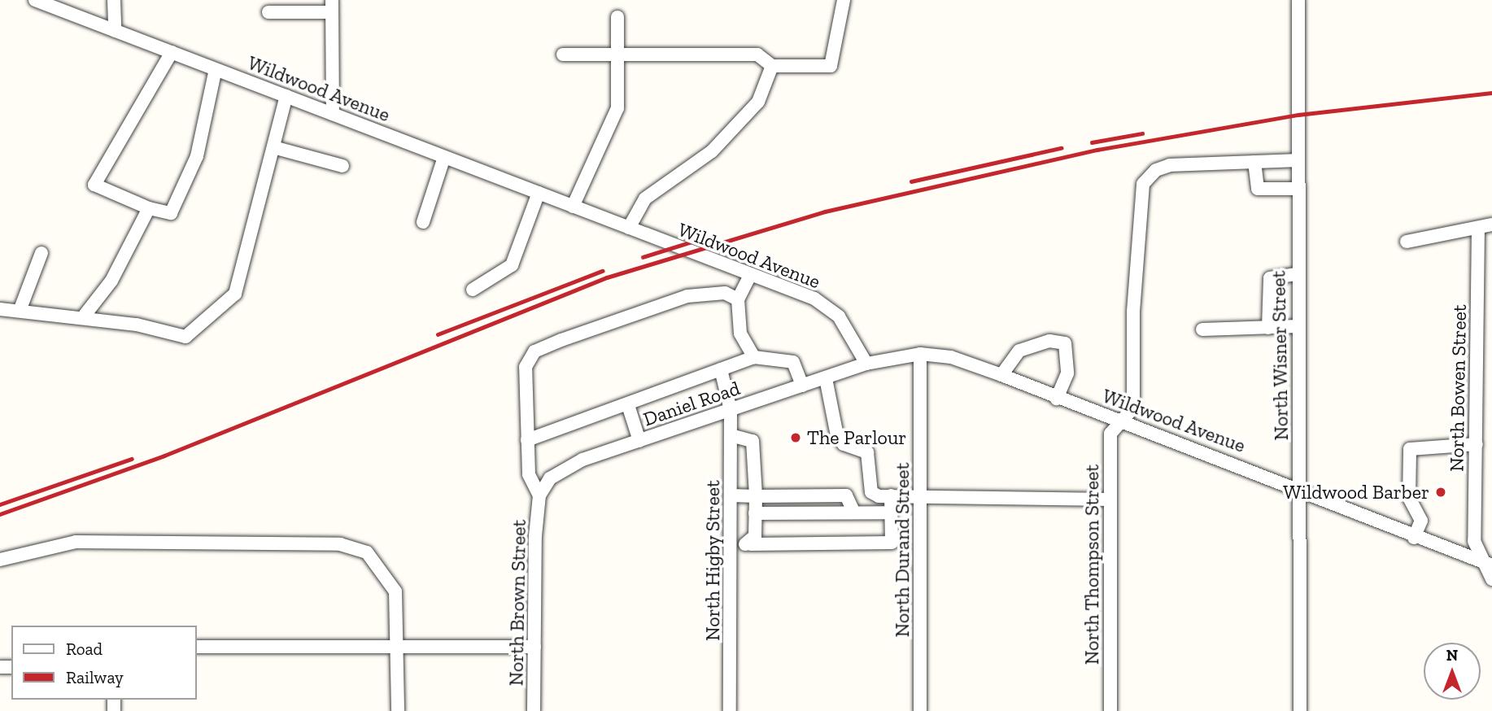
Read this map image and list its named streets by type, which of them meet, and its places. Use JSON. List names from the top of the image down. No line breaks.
{"streets":{"street":["Wildwood Avenue","North Wisner Street","North Bowen Street","Daniel Road","North Durand Street","North Higby Street","North Thompson Street","North Brown Street"]},"crossings":[["Wildwood Avenue","North Wisner Street"],["Wildwood Avenue","North Bowen Street"],["Wildwood Avenue","Daniel Road"],["Wildwood Avenue","North Durand Street"],["Wildwood Avenue","North Thompson Street"],["North Wisner Street","North Thompson Street"],["Daniel Road","North Higby Street"],["Daniel Road","North Brown Street"]],"places":["The Parlour","Wildwood Barber"],"legend":["Road","Railway"],"north":"top"}
